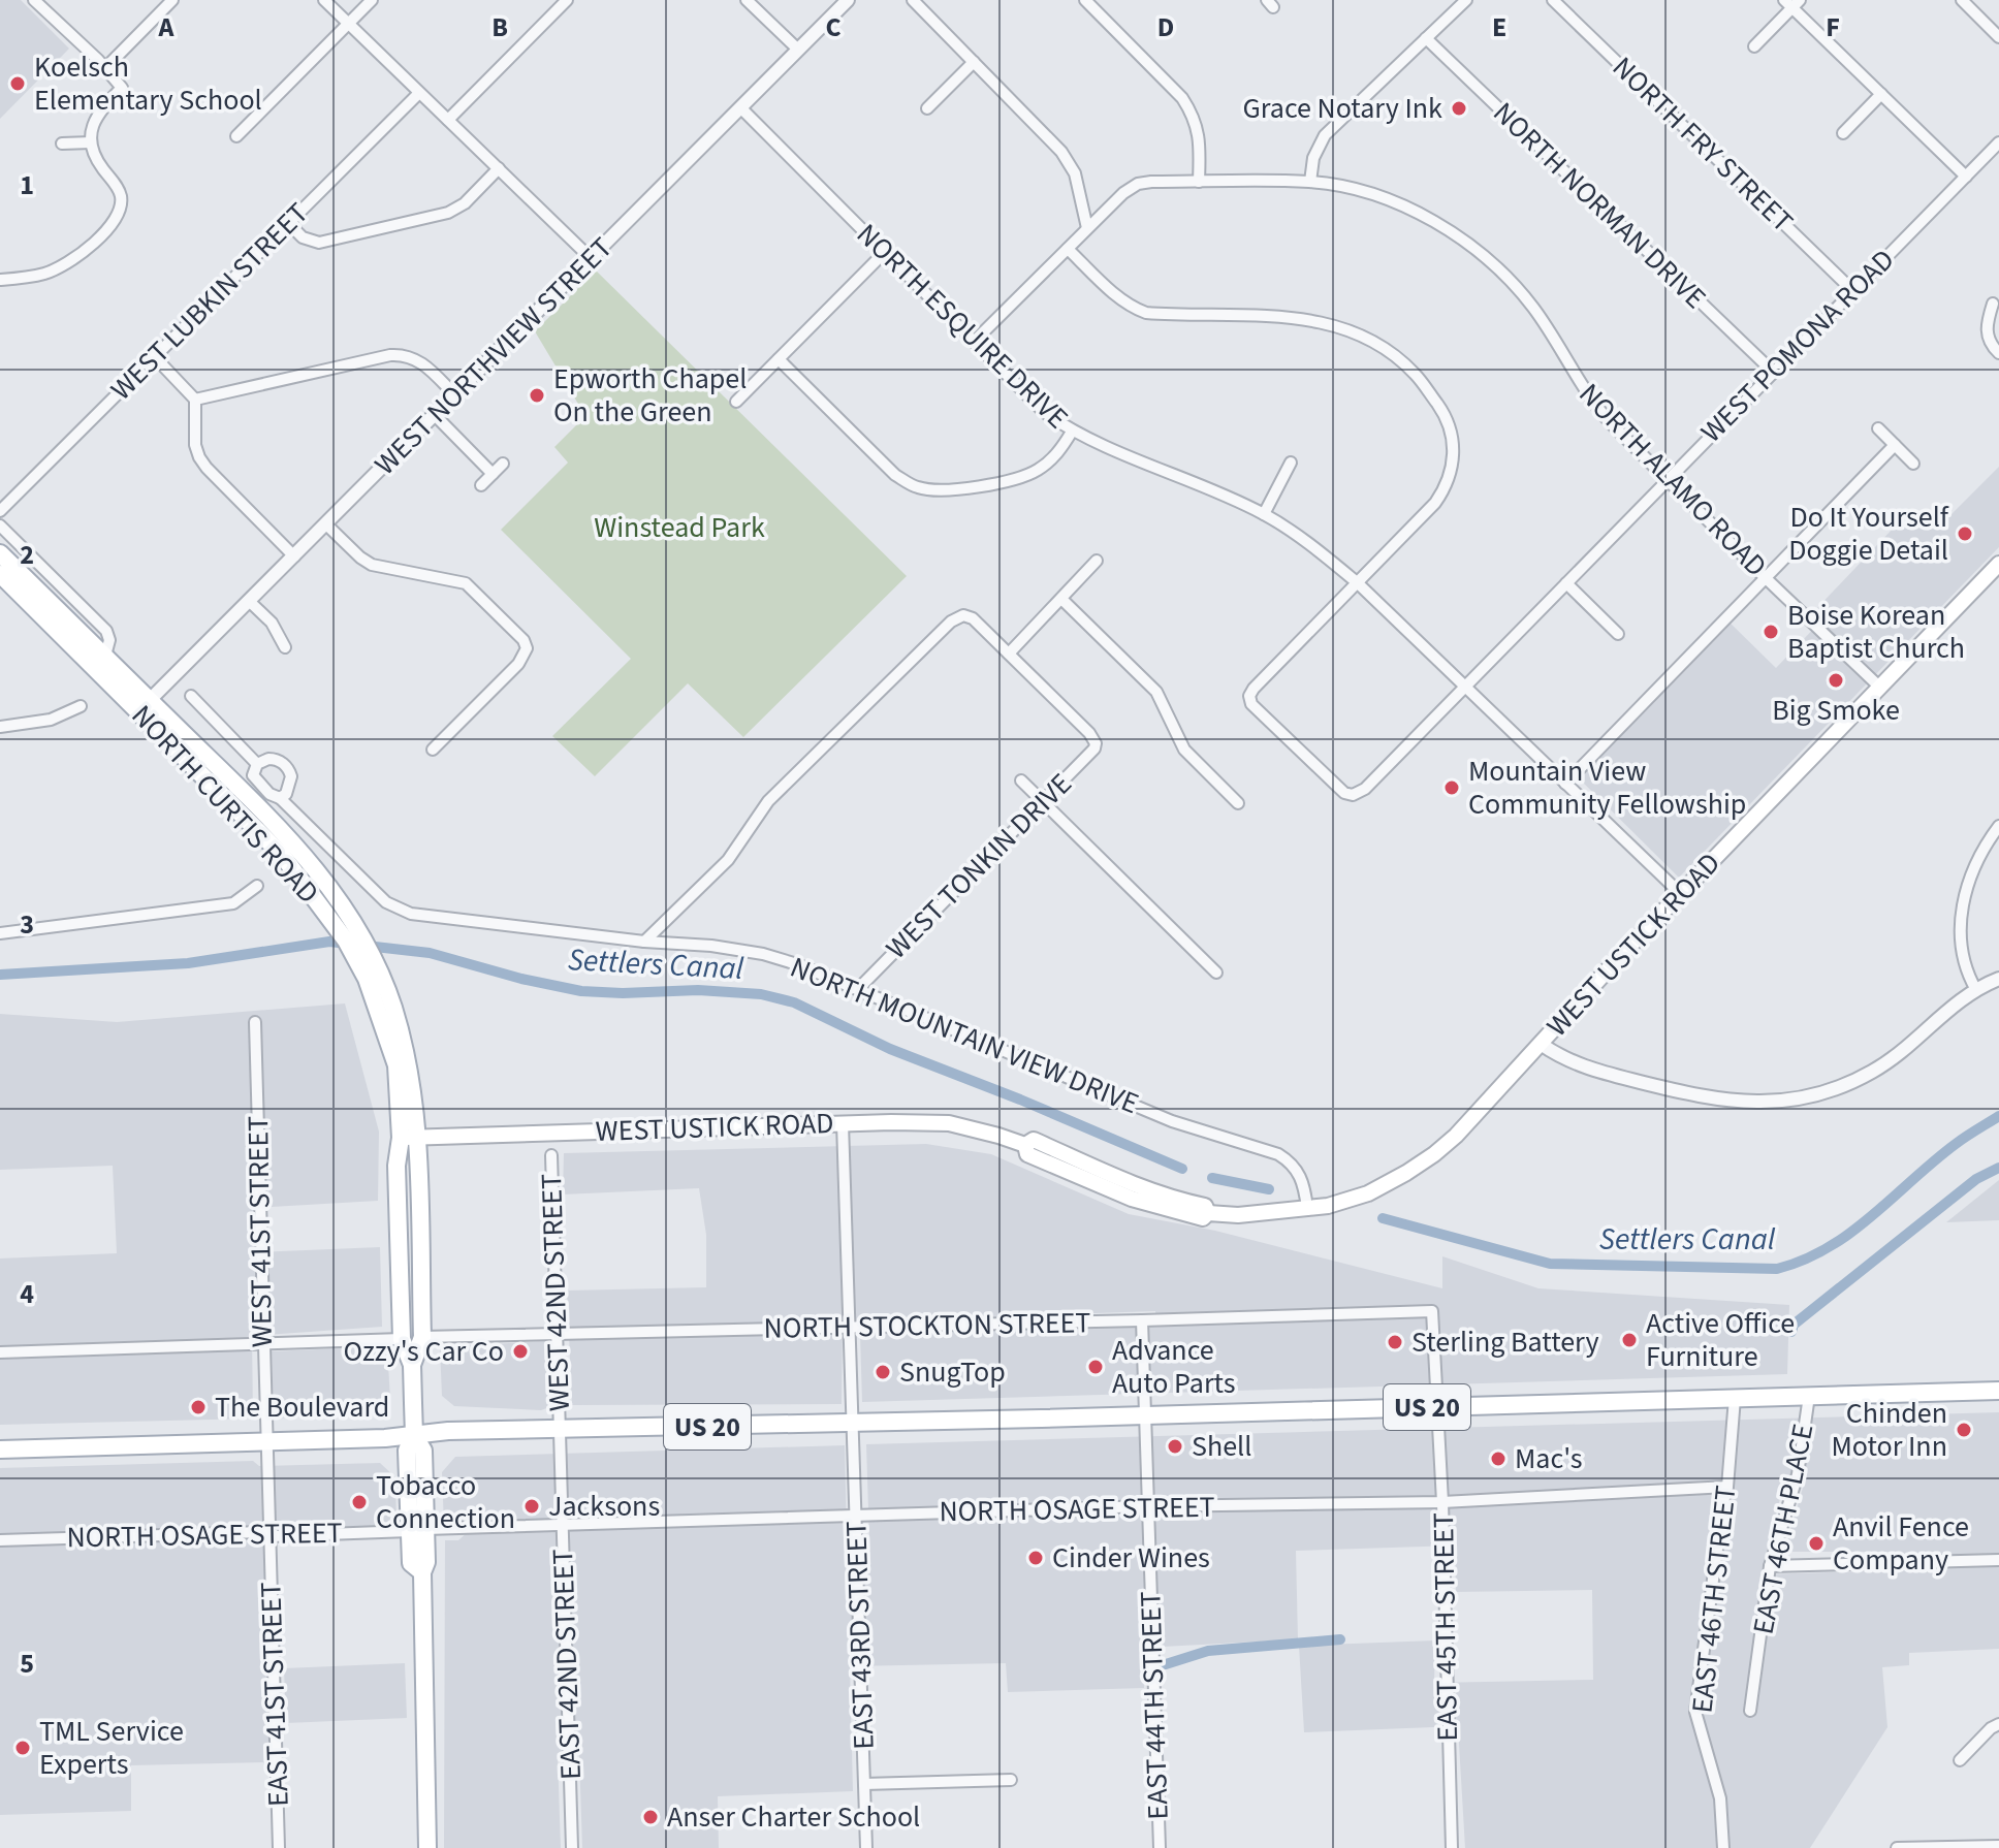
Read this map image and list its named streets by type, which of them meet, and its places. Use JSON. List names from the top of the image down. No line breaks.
{"streets":{"main road":["NORTH CURTIS ROAD","WEST USTICK ROAD","US 20"],"street":["NORTH FRY STREET","NORTH NORMAN DRIVE","WEST LUBKIN STREET","NORTH ESQUIRE DRIVE","WEST POMONA ROAD","WEST NORTHVIEW STREET","NORTH ALAMO ROAD","WEST TONKIN DRIVE","NORTH MOUNTAIN VIEW DRIVE","WEST 41ST STREET","WEST 42ND STREET","NORTH STOCKTON STREET","NORTH OSAGE STREET","EAST 46TH PLACE","EAST 46TH STREET","EAST 45TH STREET","EAST 43RD STREET","EAST 42ND STREET","EAST 41ST STREET","EAST 44TH STREET"]},"crossings":[["NORTH FRY STREET","WEST POMONA ROAD"],["NORTH NORMAN DRIVE","WEST POMONA ROAD"],["NORTH ESQUIRE DRIVE","WEST POMONA ROAD"],["NORTH ESQUIRE DRIVE","WEST NORTHVIEW STREET"],["NORTH ESQUIRE DRIVE","NORTH ALAMO ROAD"],["NORTH ESQUIRE DRIVE","WEST USTICK ROAD"],["WEST POMONA ROAD","NORTH ALAMO ROAD"],["WEST NORTHVIEW STREET","NORTH CURTIS ROAD"],["NORTH ALAMO ROAD","WEST USTICK ROAD"],["NORTH CURTIS ROAD","WEST USTICK ROAD"],["NORTH CURTIS ROAD","NORTH MOUNTAIN VIEW DRIVE"],["NORTH CURTIS ROAD","NORTH STOCKTON STREET"],["NORTH CURTIS ROAD","US 20"],["NORTH CURTIS ROAD","NORTH OSAGE STREET"],["WEST TONKIN DRIVE","NORTH MOUNTAIN VIEW DRIVE"],["WEST USTICK ROAD","NORTH MOUNTAIN VIEW DRIVE"],["WEST USTICK ROAD","EAST 43RD STREET"],["WEST 41ST STREET","US 20"],["WEST 41ST STREET","EAST 41ST STREET"],["WEST 42ND STREET","NORTH STOCKTON STREET"],["WEST 42ND STREET","US 20"],["WEST 42ND STREET","EAST 42ND STREET"],["NORTH STOCKTON STREET","EAST 45TH STREET"],["NORTH STOCKTON STREET","EAST 43RD STREET"],["NORTH STOCKTON STREET","EAST 44TH STREET"],["US 20","EAST 46TH PLACE"],["US 20","EAST 46TH STREET"],["US 20","EAST 45TH STREET"],["US 20","EAST 43RD STREET"],["US 20","EAST 42ND STREET"],["US 20","EAST 41ST STREET"],["US 20","EAST 44TH STREET"],["NORTH OSAGE STREET","EAST 46TH STREET"],["NORTH OSAGE STREET","EAST 45TH STREET"],["NORTH OSAGE STREET","EAST 43RD STREET"],["NORTH OSAGE STREET","EAST 42ND STREET"],["NORTH OSAGE STREET","EAST 41ST STREET"],["NORTH OSAGE STREET","EAST 44TH STREET"]],"water":["Settlers Canal"],"parks":["Winstead Park"],"places":["Koelsch Elementary School","Grace Notary Ink","Epworth Chapel On the Green","Do It Yourself Doggie Detail","Boise Korean Baptist Church","Big Smoke","Mountain View Community Fellowship","Active Office Furniture","Sterling Battery","Ozzy's Car Co","Advance Auto Parts","SnugTop","The Boulevard","Chinden Motor Inn","Shell","Mac's","Tobacco Connection","Jacksons","Anvil Fence Company","Cinder Wines","TML Service Experts","Anser Charter School"],"grid":{"columns":["A","B","C","D","E","F"],"rows":["1","2","3","4","5"]}}
